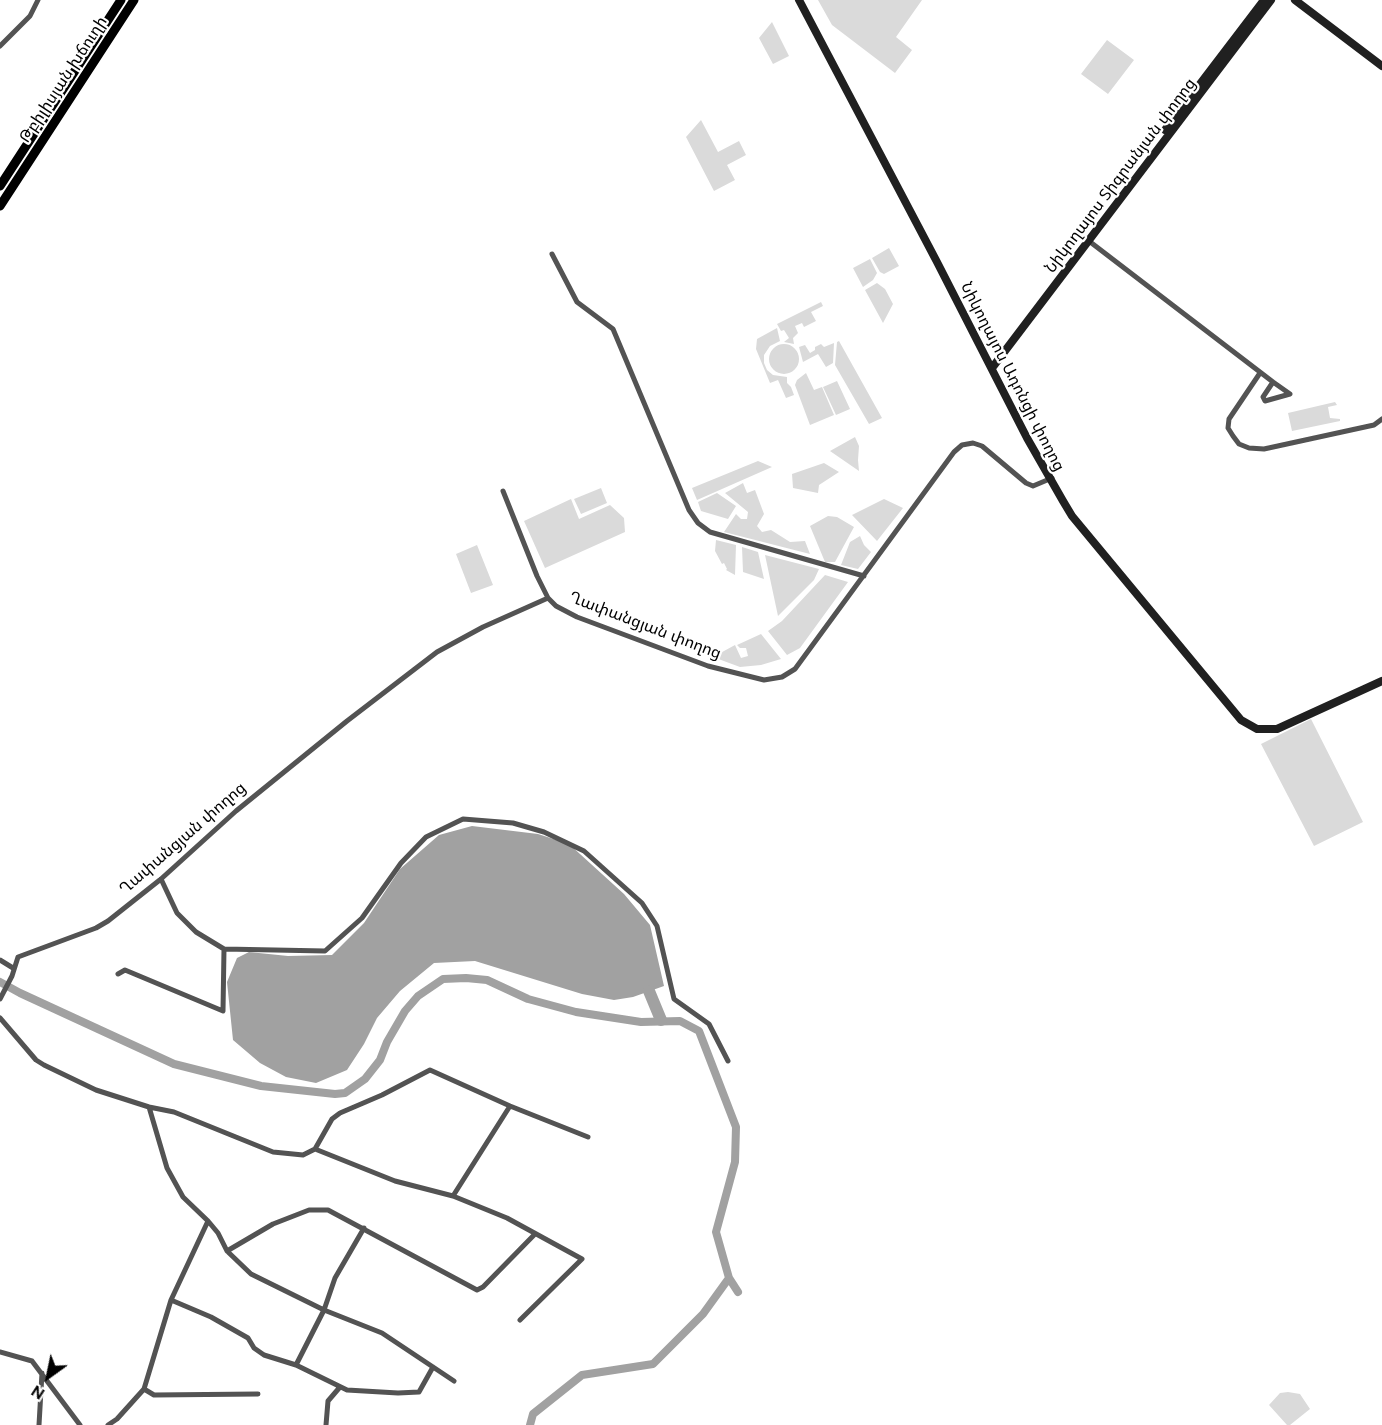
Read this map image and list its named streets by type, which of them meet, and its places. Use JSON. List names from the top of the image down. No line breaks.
{"streets":{"main road":["Թբիլիսյան խճուղի"],"street":["Նիկողայոս Տիգրանյան փողոց","Նիկողայոս Ադոնցի փողոց","Ղափանցյան փողոց"]},"crossings":[["Նիկողայոս Տիգրանյան փողոց","Նիկողայոս Ադոնցի փողոց"],["Նիկողայոս Ադոնցի փողոց","Ղափանցյան փողոց"]],"north":"bottom left"}
